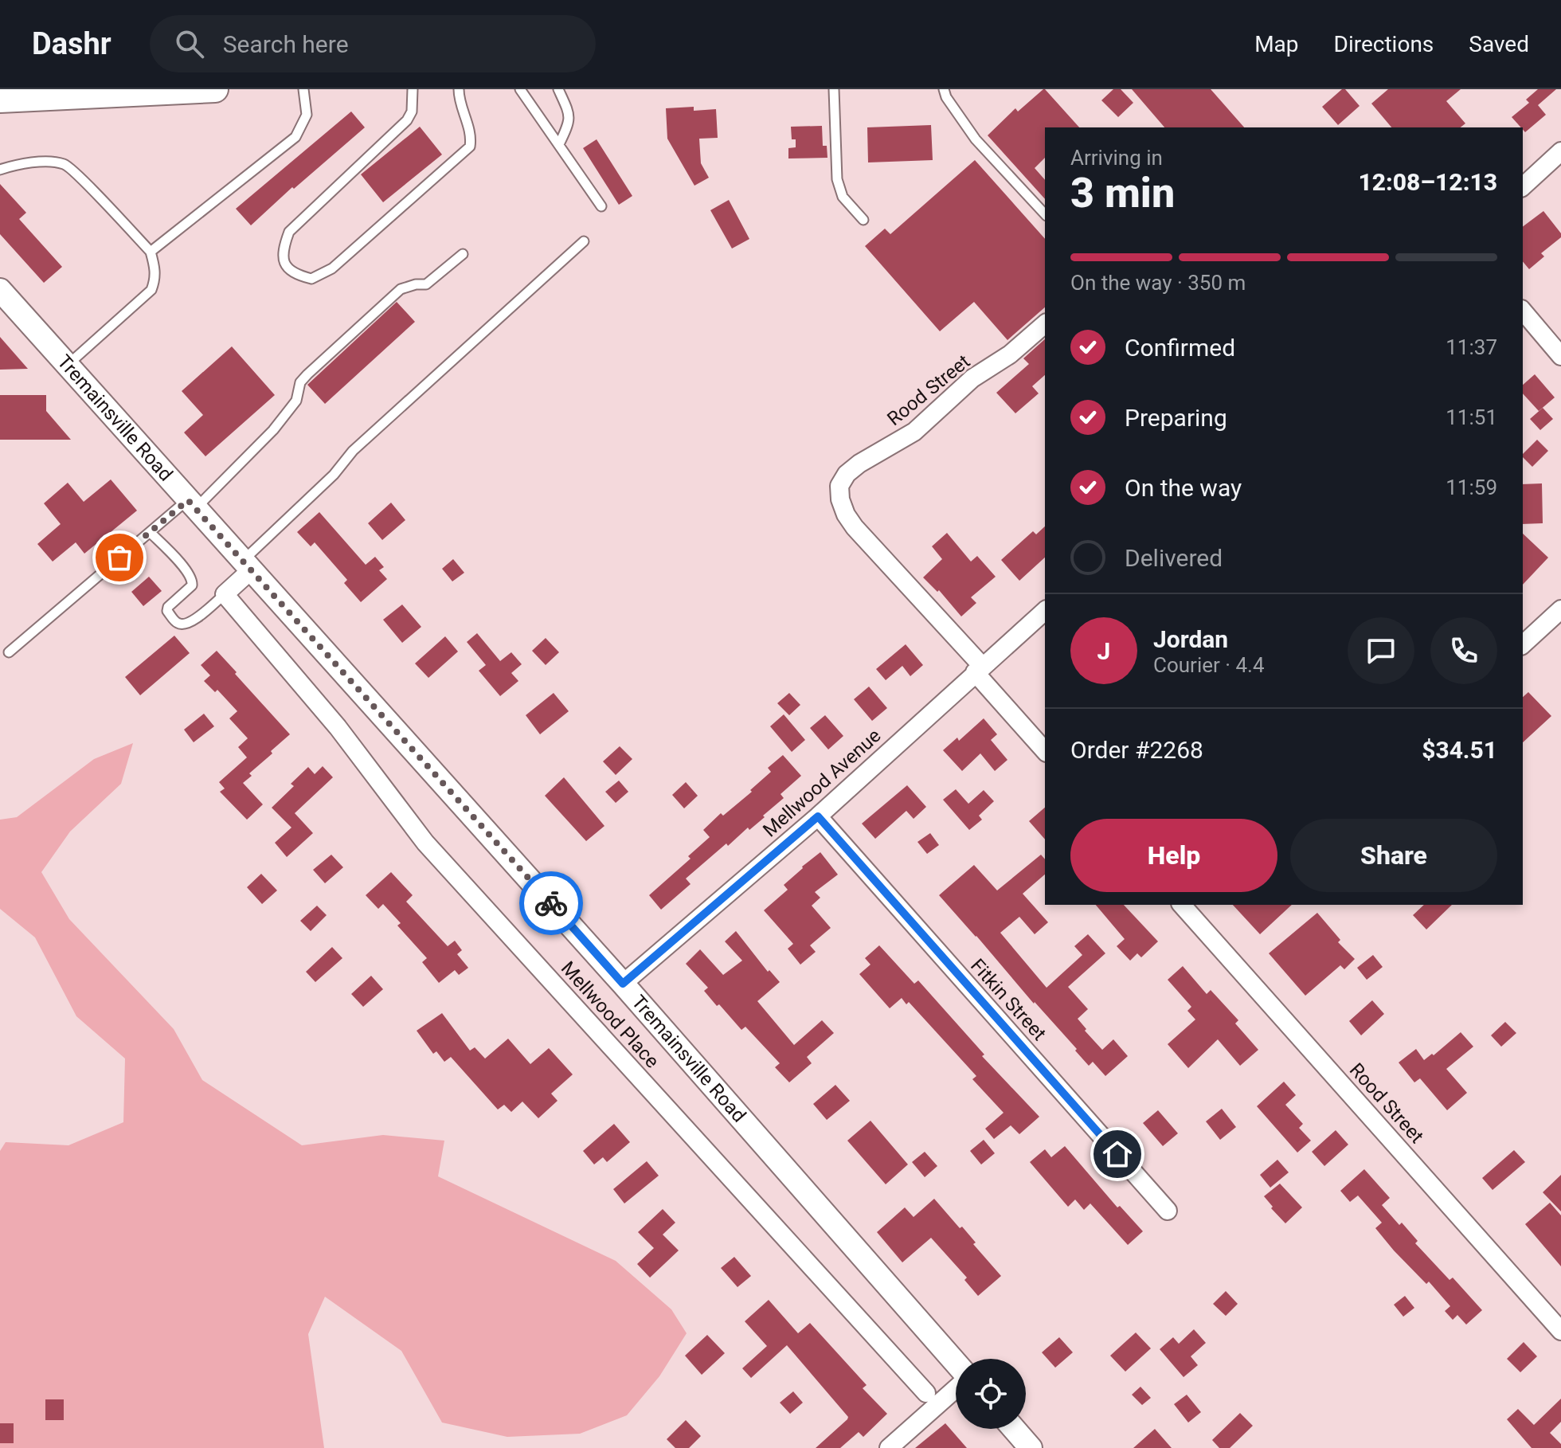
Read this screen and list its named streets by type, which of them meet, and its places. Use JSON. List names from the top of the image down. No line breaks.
{"streets":{"street":["Rood Street","Tremainsville Road","Mellwood Avenue","Fitkin Street","Mellwood Place"]},"crossings":[["Rood Street","Mellwood Avenue"],["Tremainsville Road","Mellwood Avenue"],["Mellwood Avenue","Fitkin Street"]],"page":{"header":"Dashr","search":"Search here","nav":["Map","Directions","Saved"],"heading":["3 min","Arriving in","12:08–12:13"],"panel":["Jordan","Courier · 4.4","Order #2268","$34.51"],"bar":"On the way · 350 m","list":[["Confirmed","11:37"],["Preparing","11:51"],["On the way","11:59"],"Delivered"],"round":"J","buttons":["Help","Share"]}}
